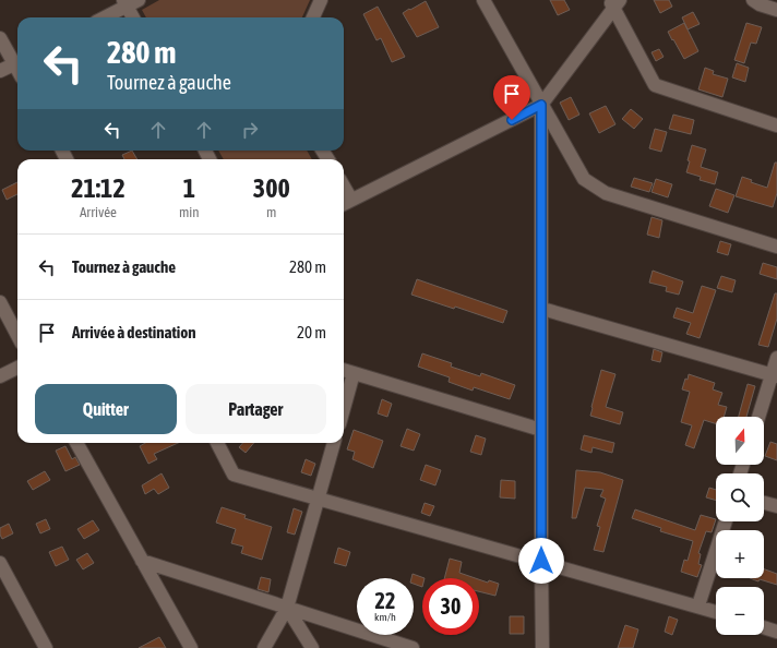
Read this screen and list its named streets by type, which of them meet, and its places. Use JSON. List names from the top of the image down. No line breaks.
{"north":"top","page":{"turn":["280 m","Tournez à gauche"],"eta":["21:12","Arrivée","1","min","300","m"],"list":[{"name":"Tournez à gauche","value":"280 m"},{"name":"Arrivée à destination","value":"20 m"}],"buttons":["Quitter","Partager"],"map_buttons":["+","−"],"speed":"22 km/h","limit":"30"}}
